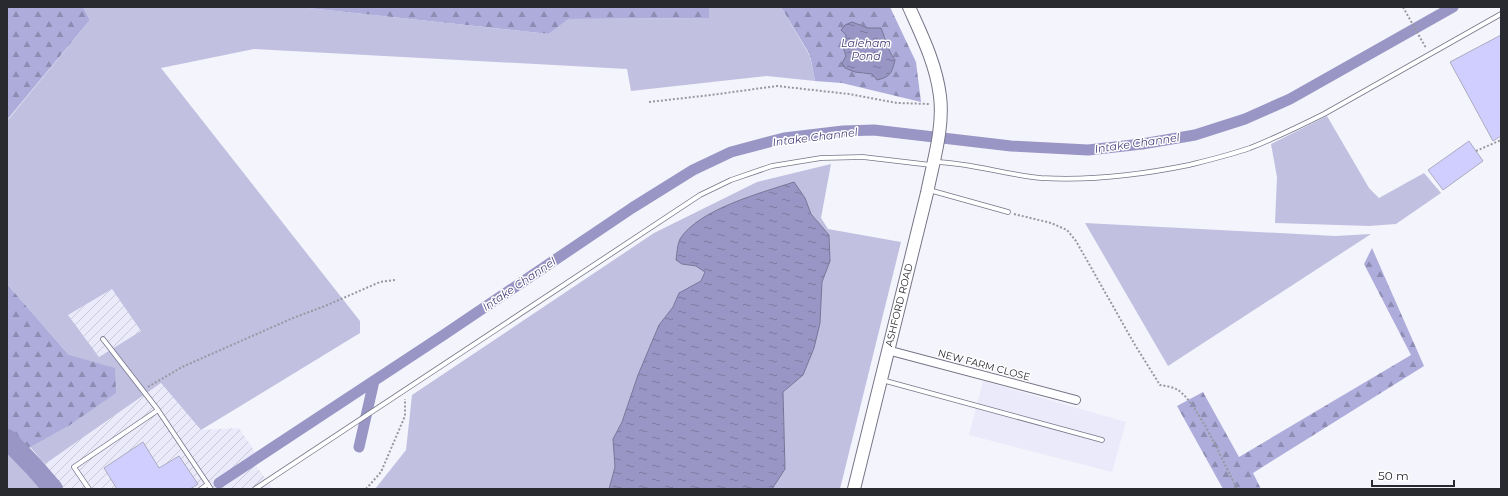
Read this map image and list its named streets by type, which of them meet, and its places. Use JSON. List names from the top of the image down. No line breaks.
{"streets":{"main road":["ASHFORD ROAD"],"street":["NEW FARM CLOSE"]},"crossings":[["ASHFORD ROAD","NEW FARM CLOSE"]],"water":["Laleham Pond","Intake Channel"],"scale_bar":"50 m"}
